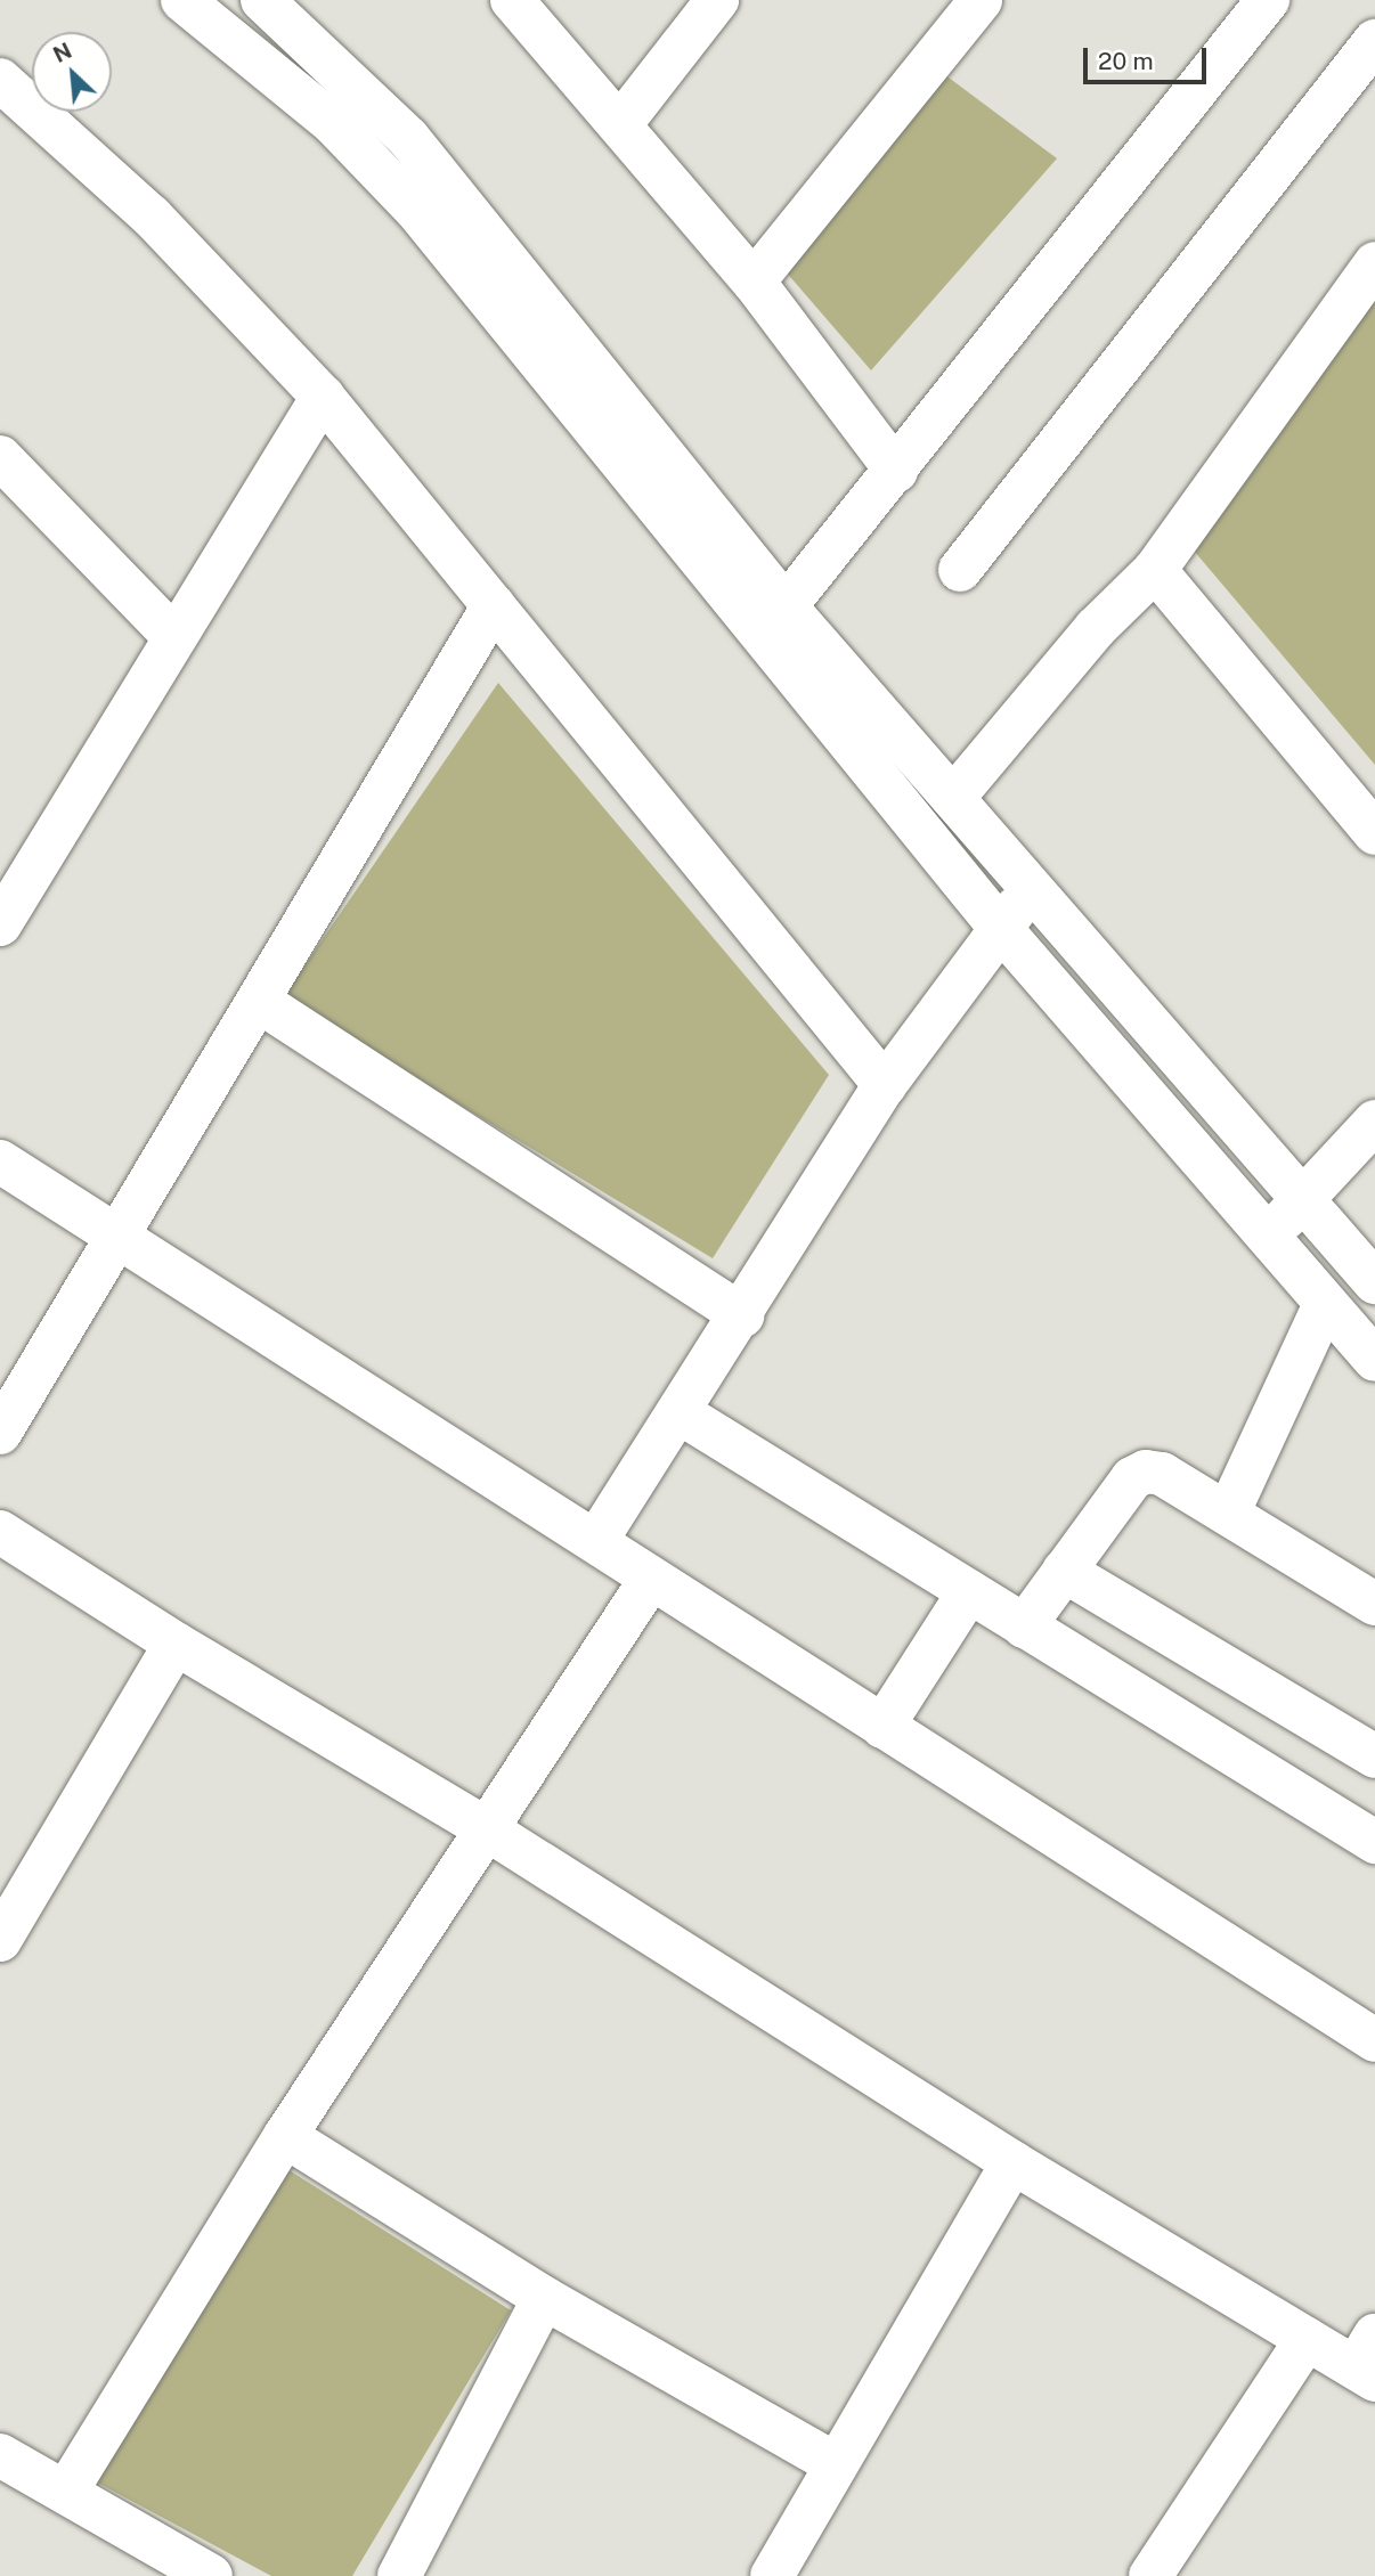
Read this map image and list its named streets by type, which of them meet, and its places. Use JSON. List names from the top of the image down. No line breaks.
{"scale_bar":"20 m","north":"top left"}
